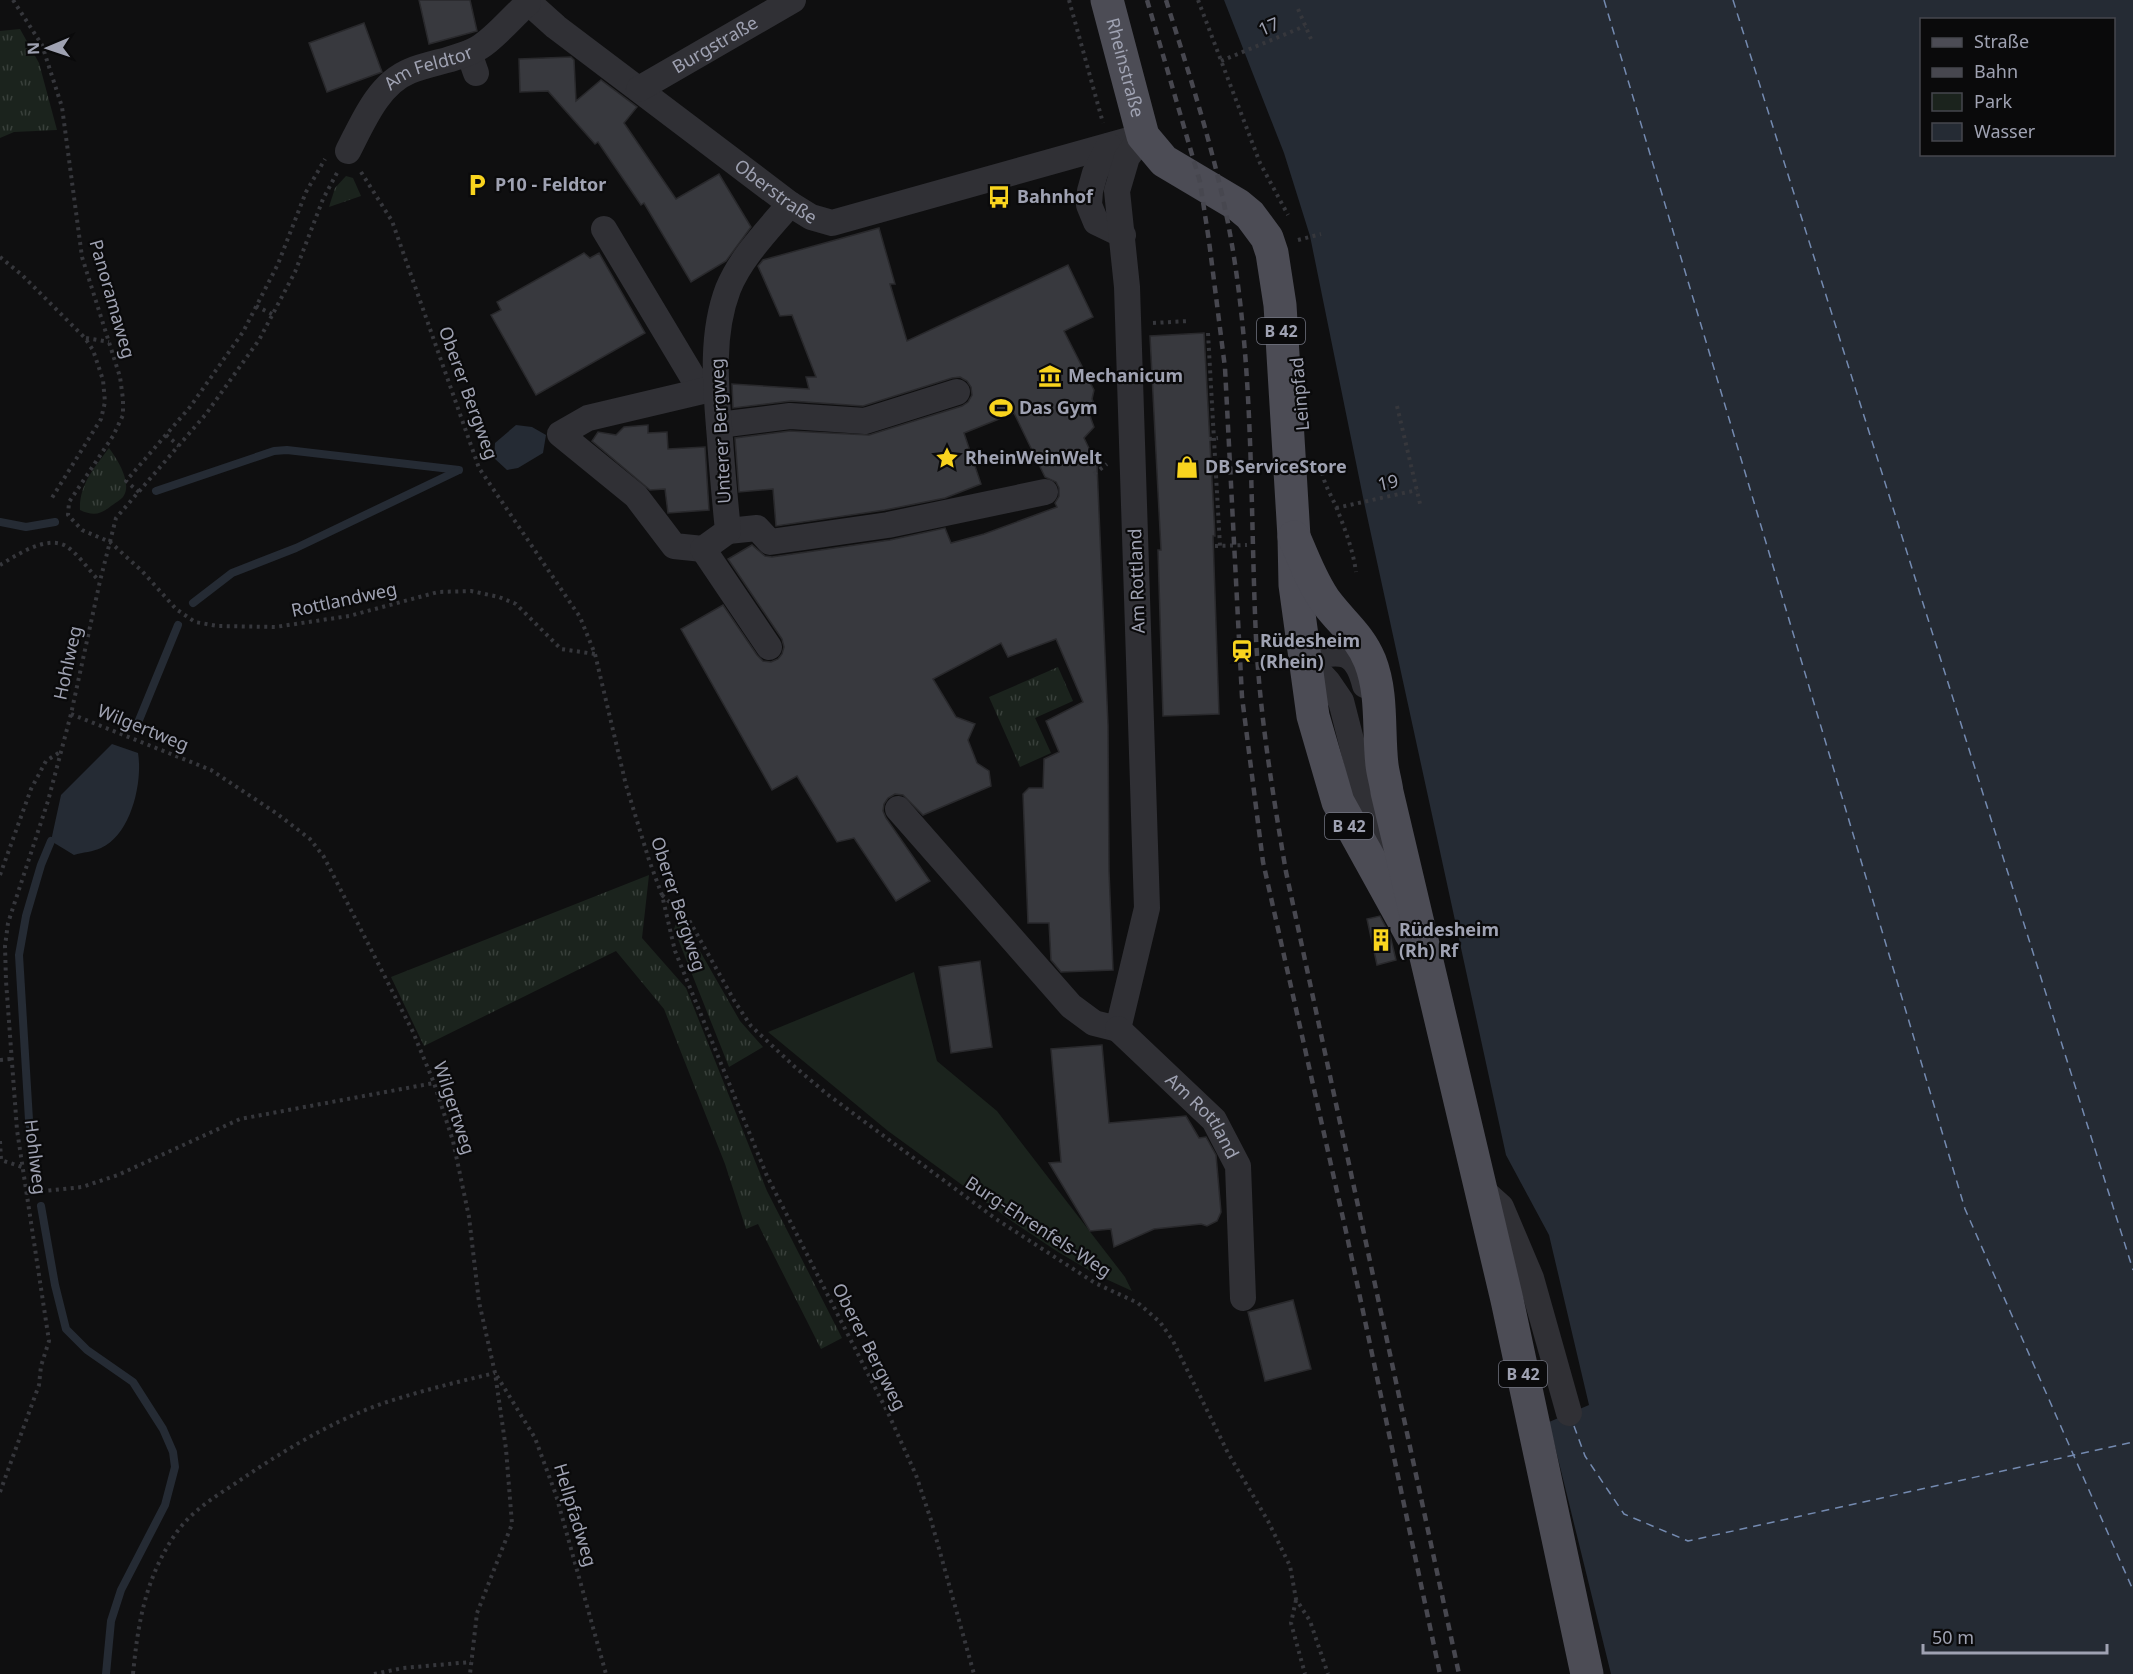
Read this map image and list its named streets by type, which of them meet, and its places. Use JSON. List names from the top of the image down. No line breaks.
{"streets":{"main road":["Rheinstraße","B 42"],"street":["Burgstraße","Am Feldtor","Oberstraße","Unterer Bergweg","Am Rottland"],"path":["17","Panoramaweg","Oberer Bergweg","19","Rottlandweg","Hohlweg","Wilgertweg","Burg-Ehrenfels-Weg","Hellpfadweg"]},"crossings":[["Burgstraße","Oberstraße"],["Rheinstraße","Oberstraße"],["Rheinstraße","B 42"],["Rheinstraße","Am Rottland"],["Am Feldtor","Oberstraße"],["Am Feldtor","Oberer Bergweg"],["Am Feldtor","Hohlweg"],["Oberstraße","B 42"],["Oberstraße","Unterer Bergweg"],["Oberstraße","Am Rottland"],["Panoramaweg","Rottlandweg"],["Panoramaweg","Hohlweg"],["B 42","Am Rottland"],["Oberer Bergweg","Rottlandweg"],["Oberer Bergweg","Hohlweg"],["Oberer Bergweg","Burg-Ehrenfels-Weg"],["Rottlandweg","Hohlweg"],["Hohlweg","Wilgertweg"],["Wilgertweg","Hellpfadweg"]],"places":{"parking":["P10 - Feldtor"],"bus stop":["Bahnhof"],"museum":["Mechanicum"],"sports":["Das Gym"],"place":["RheinWeinWelt"],"shop":["DB ServiceStore"],"station":["Rüdesheim (Rhein)"],"building":["Rüdesheim (Rh) Rf"]},"legend":["Straße","Bahn","Park","Wasser"],"scale_bar":"50 m","north":"left"}
